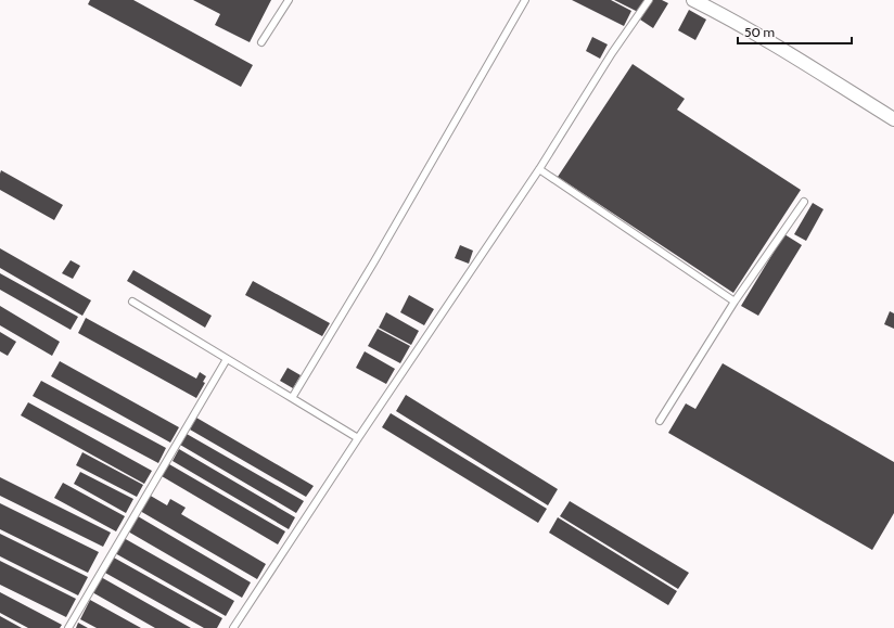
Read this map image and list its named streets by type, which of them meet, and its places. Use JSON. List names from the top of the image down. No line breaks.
{"scale_bar":"50 m"}
